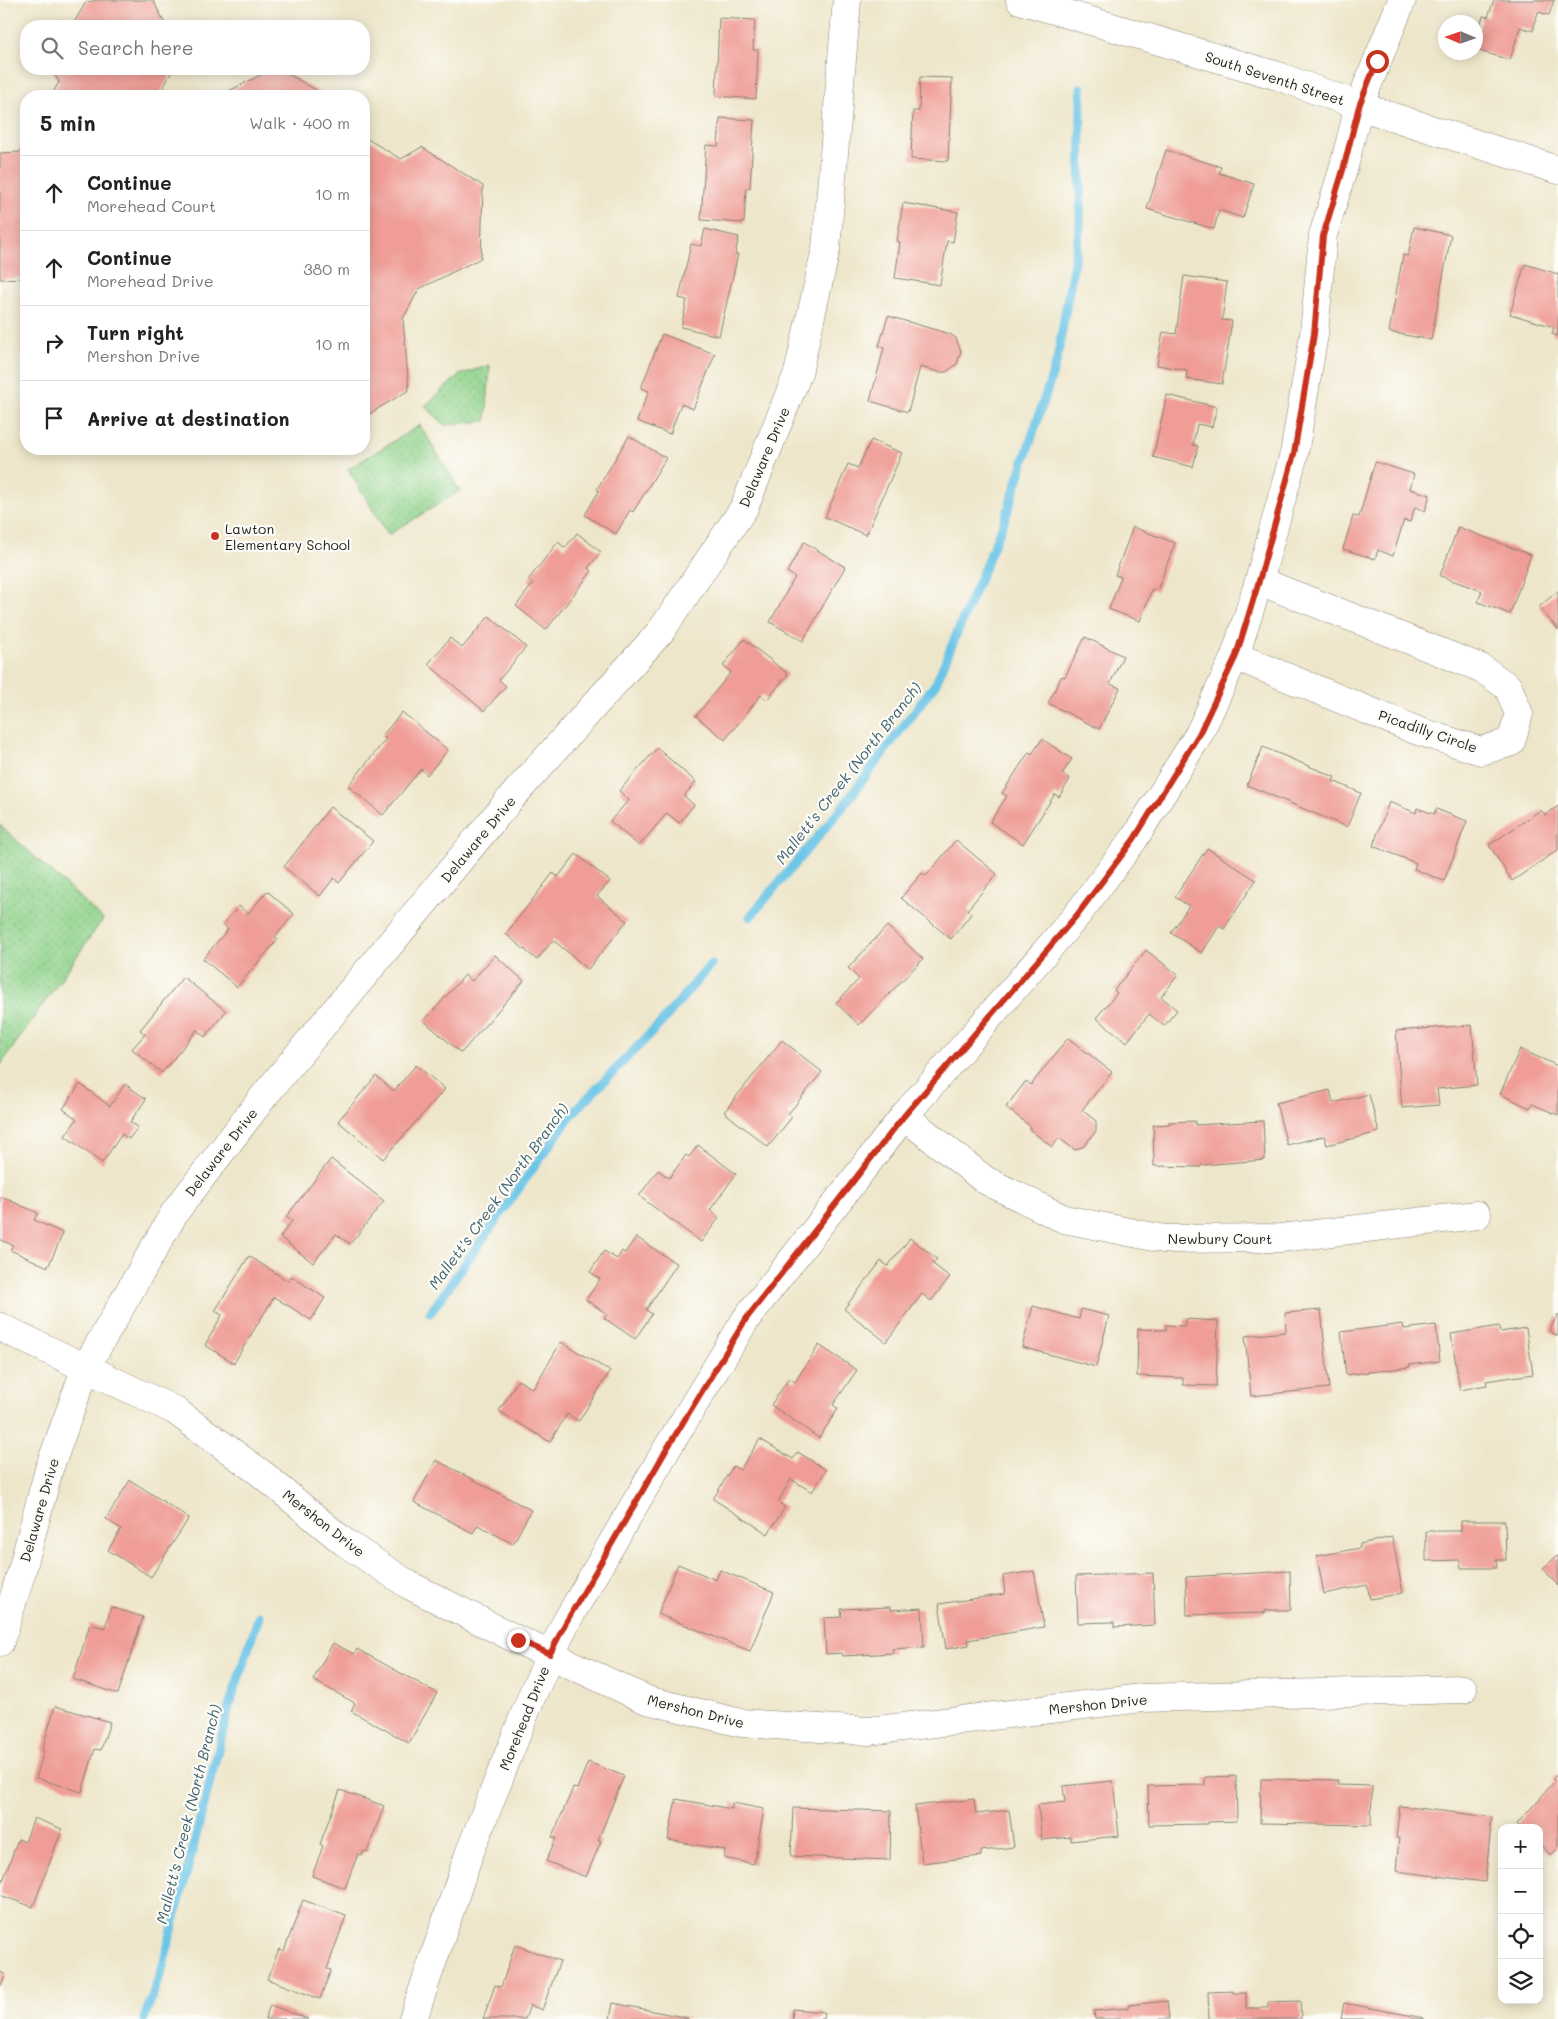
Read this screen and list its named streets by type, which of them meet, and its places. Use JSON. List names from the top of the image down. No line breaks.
{"streets":{"street":["South Seventh Street","Delaware Drive","Picadilly Circle","Newbury Court","Mershon Drive","Morehead Drive"]},"crossings":[["South Seventh Street","Morehead Drive"],["Delaware Drive","Mershon Drive"],["Picadilly Circle","Morehead Drive"],["Newbury Court","Morehead Drive"],["Mershon Drive","Morehead Drive"]],"water":["Mallett's Creek (North Branch)"],"places":["Lawton Elementary School"],"north":"left","page":{"search":"Search here","heading":["5 min","Walk · 400 m"],"list":[["Continue","Morehead Court","10 m"],["Continue","Morehead Drive","380 m"],["Turn right","Mershon Drive","10 m"],"Arrive at destination"],"map_buttons":["+","−"]}}
